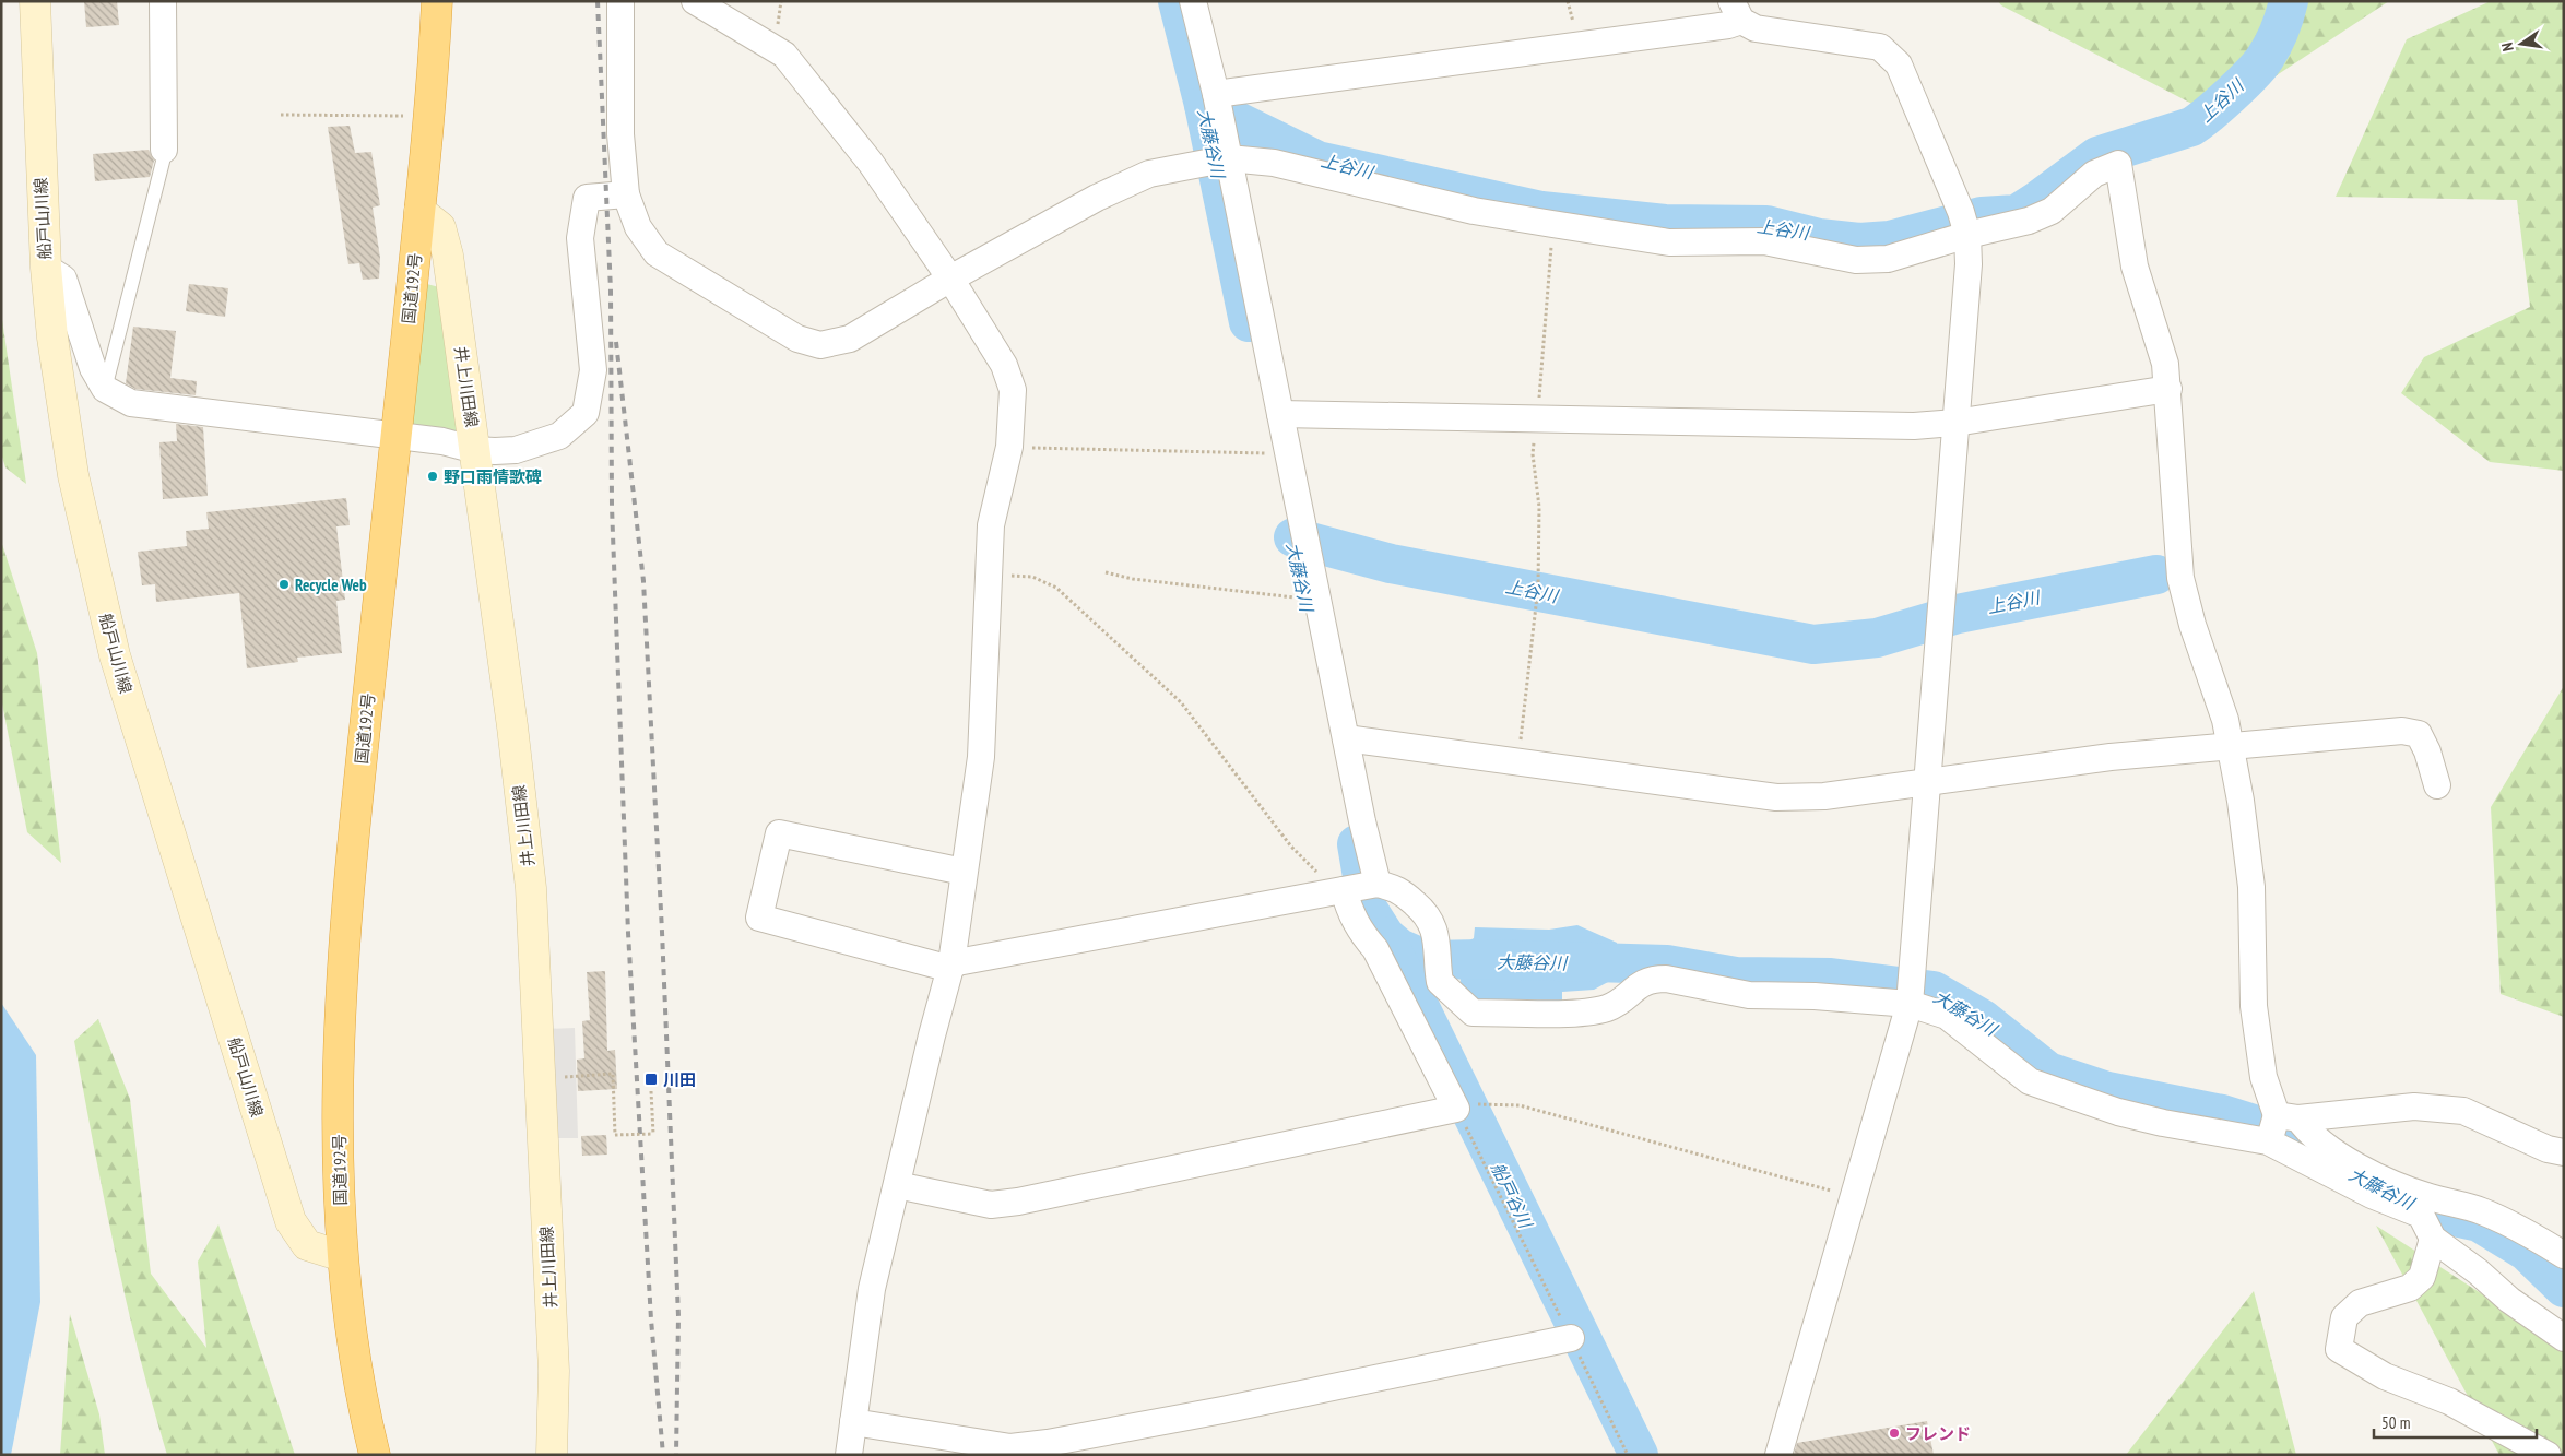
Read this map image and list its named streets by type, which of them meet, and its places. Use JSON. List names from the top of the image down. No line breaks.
{"streets":{"highway":["国道192号"],"main road":["船戸山川線","井上川田線"]},"crossings":[["船戸山川線","国道192号"],["国道192号","井上川田線"]],"water":["上谷川","大藤谷川","船戸谷川"],"places":{"other":["野口雨情歌碑","Recycle Web","フレンド"],"transit":["川田"]},"scale_bar":"50 m","north":"left"}
